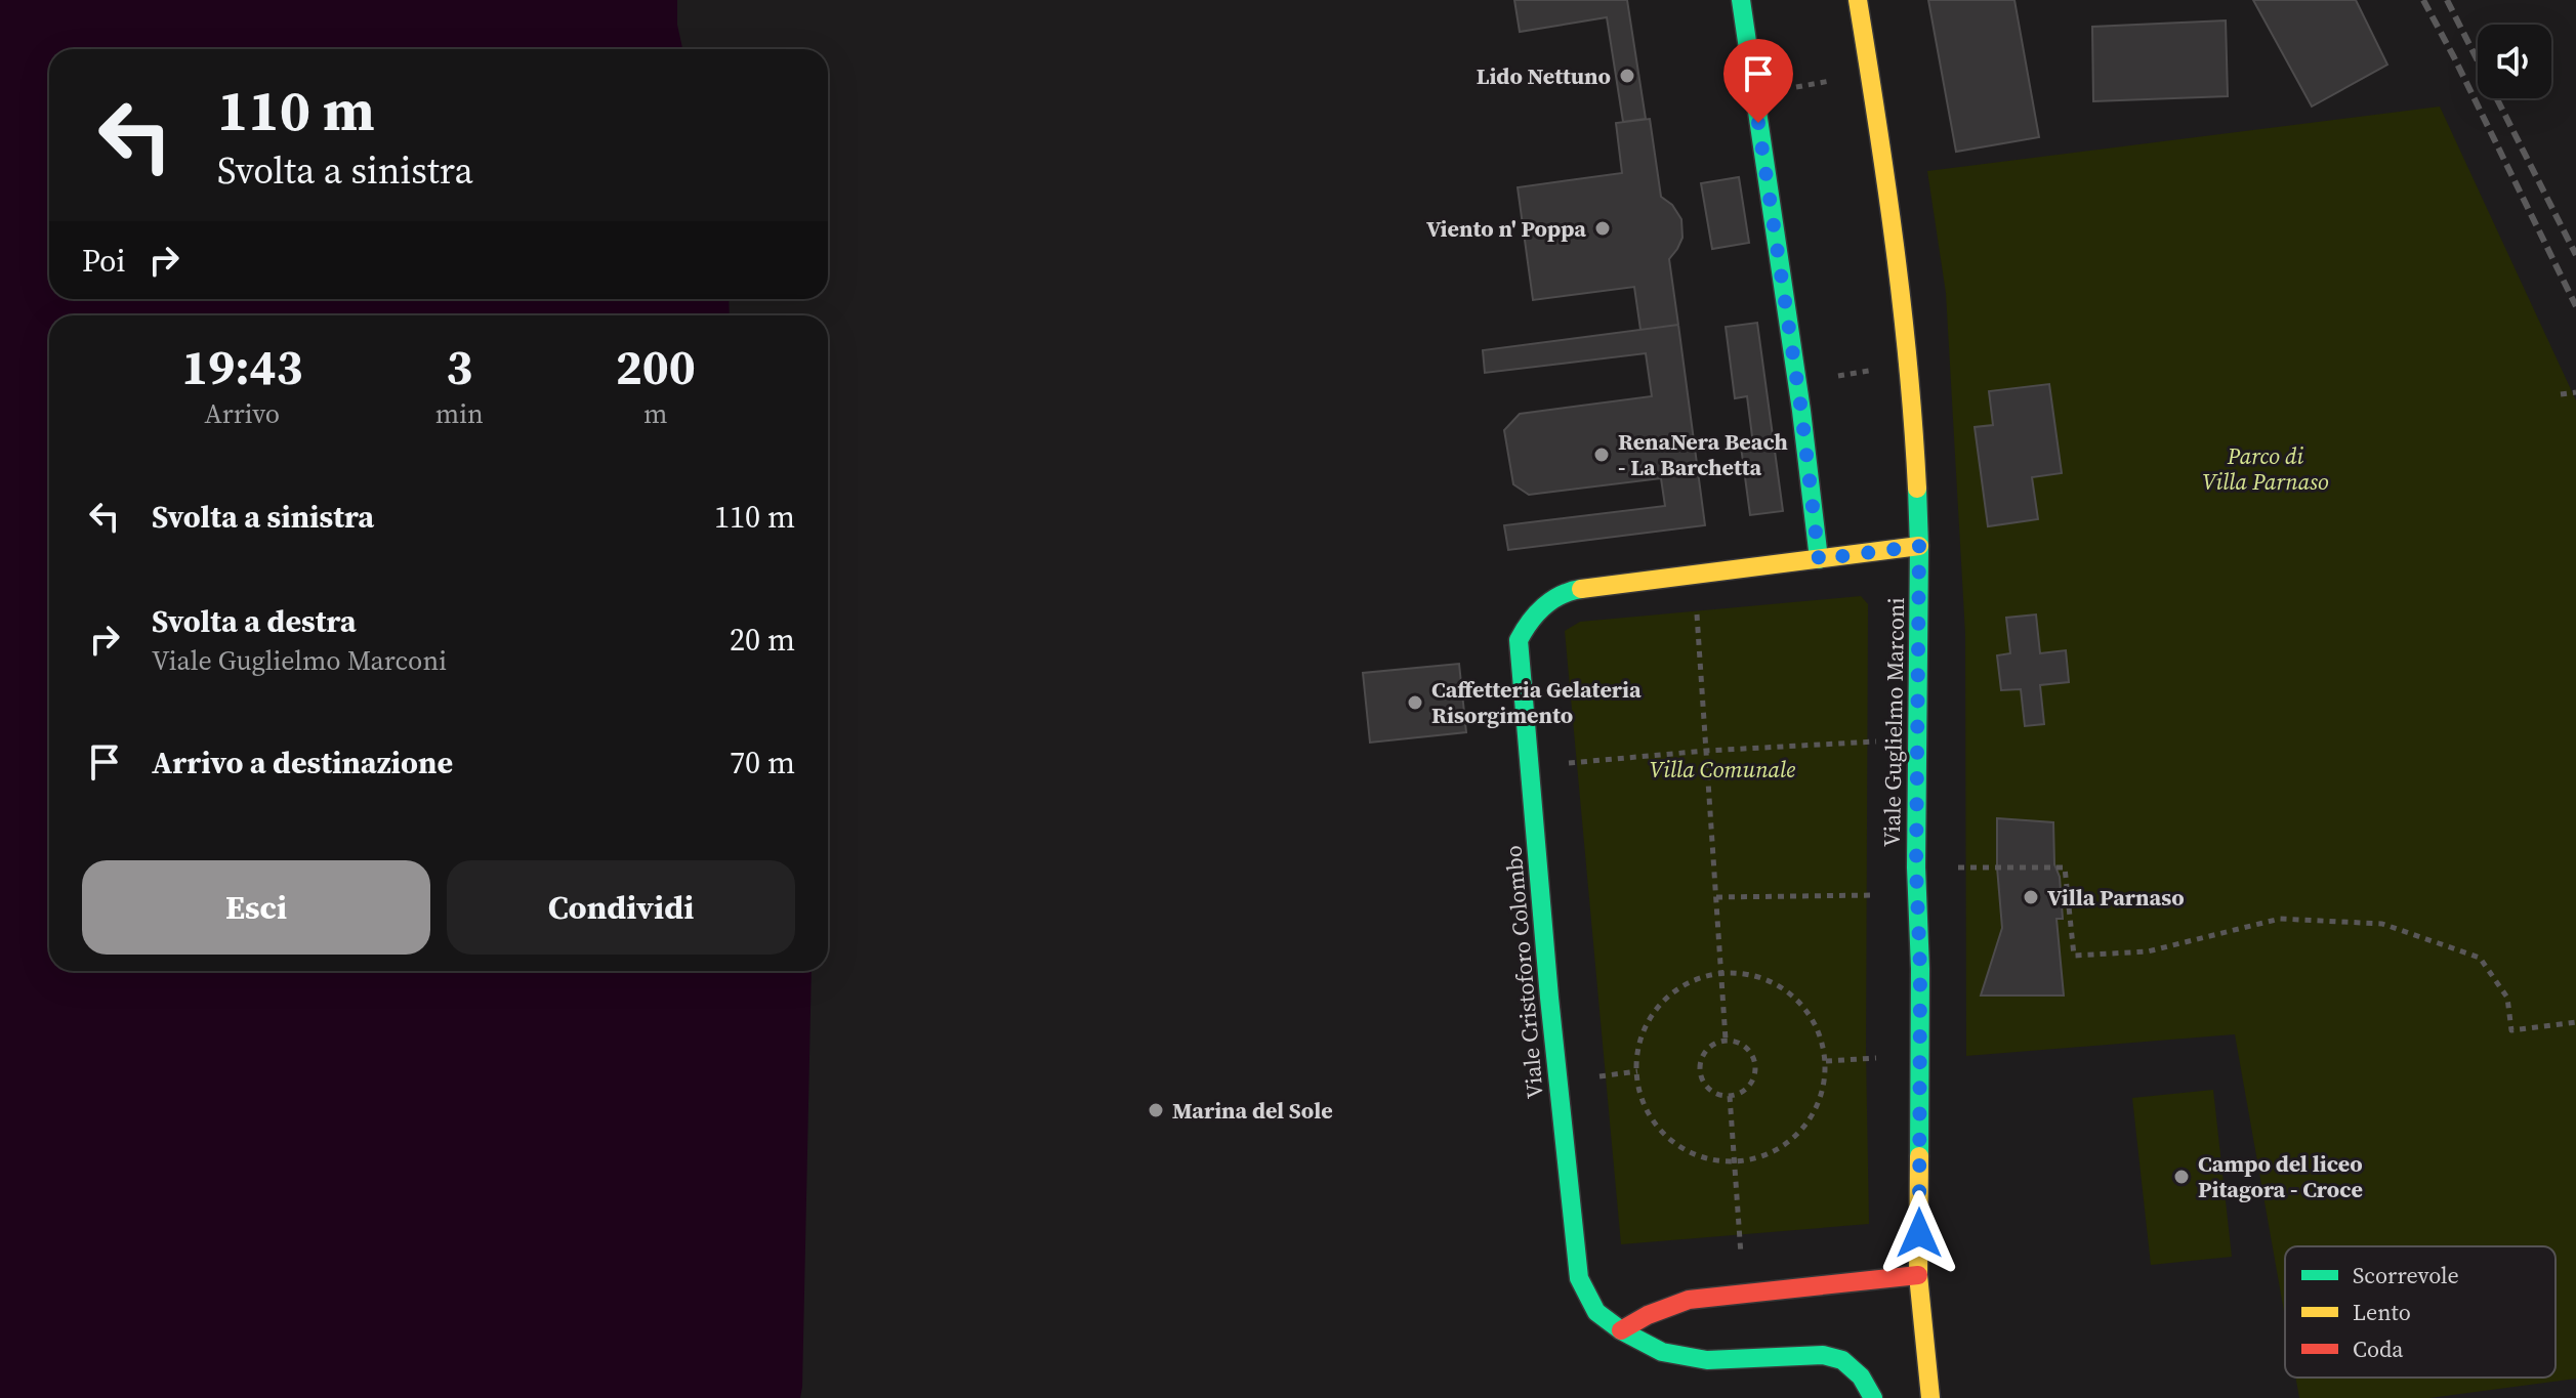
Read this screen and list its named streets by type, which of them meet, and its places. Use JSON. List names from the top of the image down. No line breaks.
{"streets":{"street":["Viale Guglielmo Marconi","Viale Cristoforo Colombo"]},"crossings":[["Viale Guglielmo Marconi","Viale Cristoforo Colombo"]],"parks":["Parco di Villa Parnaso","Villa Comunale"],"places":["Lido Nettuno","Viento n' Poppa","RenaNera Beach - La Barchetta","Caffetteria Gelateria Risorgimento","Villa Parnaso","Marina del Sole","Campo del liceo Pitagora - Croce"],"legend":["Scorrevole","Lento","Coda"],"page":{"turn":["110 m","Svolta a sinistra"],"then":"Poi","eta":["19:43","Arrivo","3","min","200","m"],"list":[{"name":"Svolta a sinistra","value":"110 m"},{"name":"Svolta a destra","note":"Viale Guglielmo Marconi","value":"20 m"},{"name":"Arrivo a destinazione","value":"70 m"}],"buttons":["Esci","Condividi"]}}
